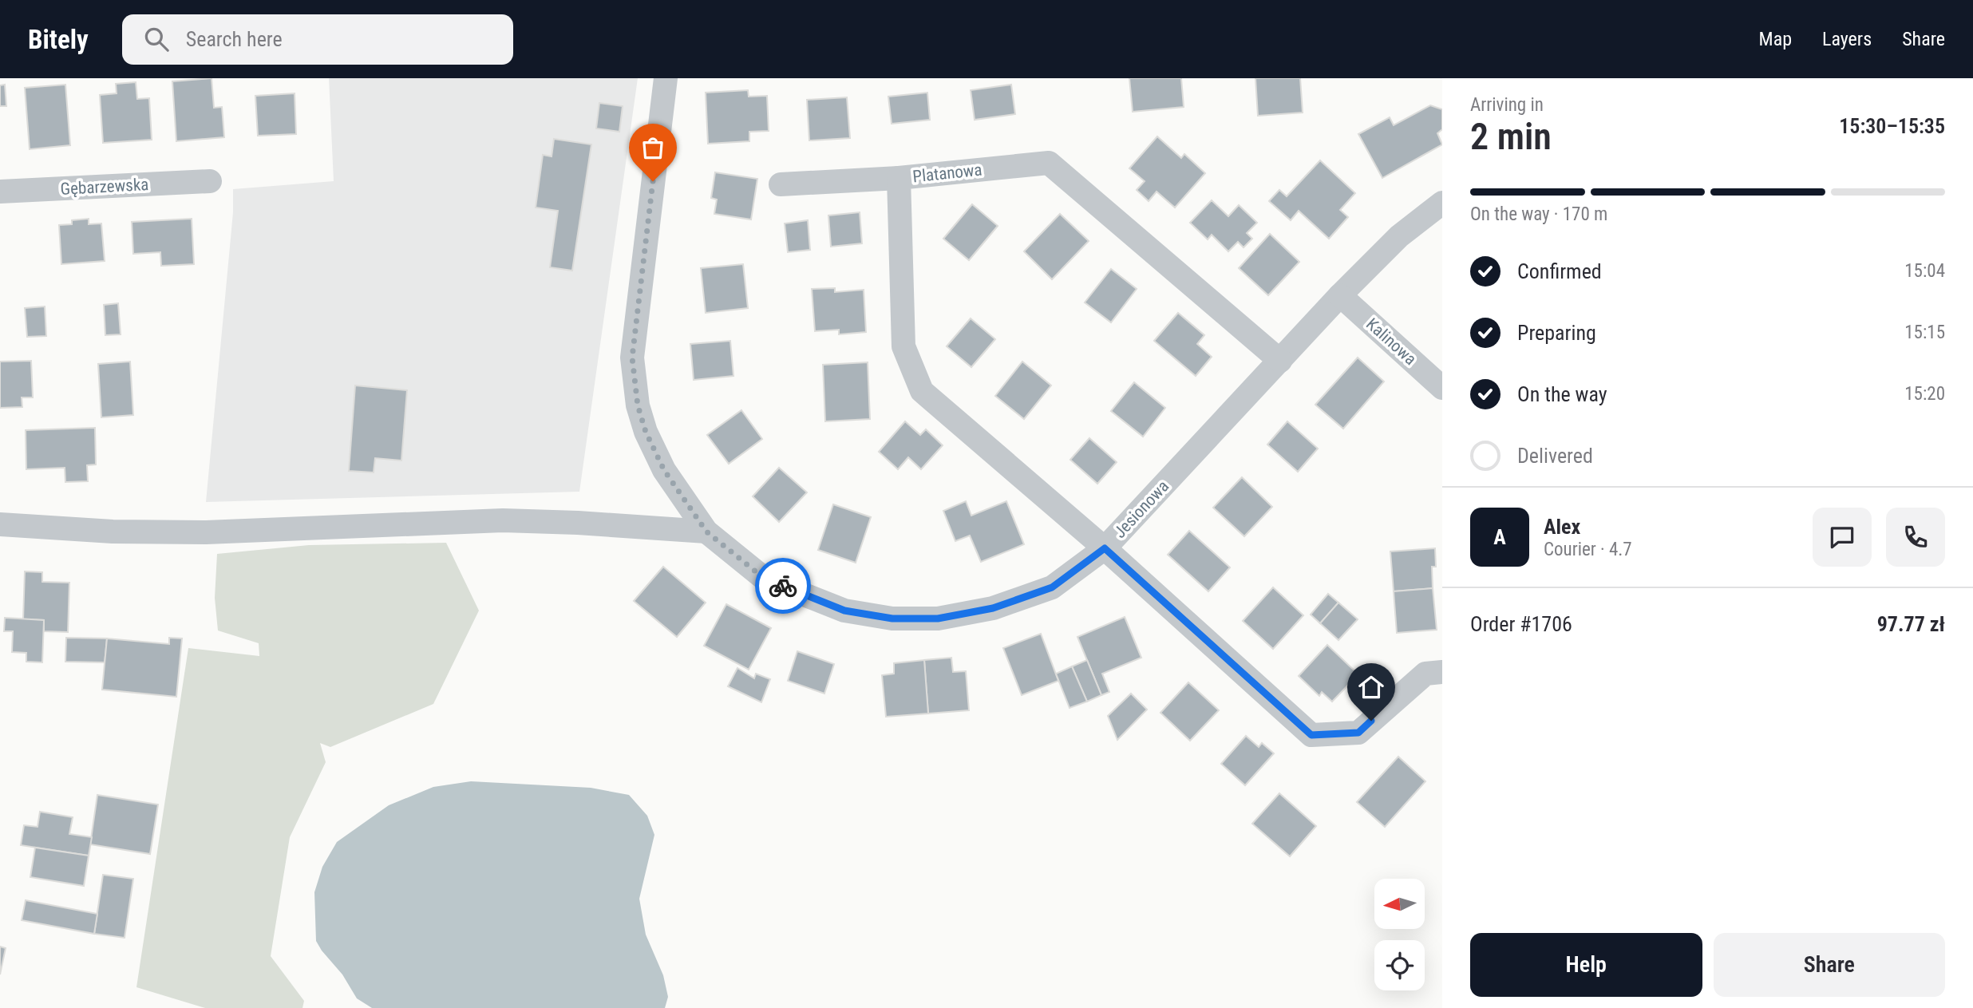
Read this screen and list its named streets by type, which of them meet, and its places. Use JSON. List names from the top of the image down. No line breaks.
{"streets":{"street":["Platanowa","Gębarzewska","Kalinowa","Jesionowa"]},"crossings":[["Platanowa","Jesionowa"],["Kalinowa","Jesionowa"]],"north":"left","page":{"header":"Bitely","search":"Search here","nav":["Map","Layers","Share"],"heading":["2 min","Arriving in","15:30–15:35"],"panel":["Alex","Courier · 4.7","Order #1706","97.77 zł"],"bar":"On the way · 170 m","list":[["Confirmed","15:04"],["Preparing","15:15"],["On the way","15:20"],"Delivered"],"round":"A","buttons":["Help","Share"]}}
